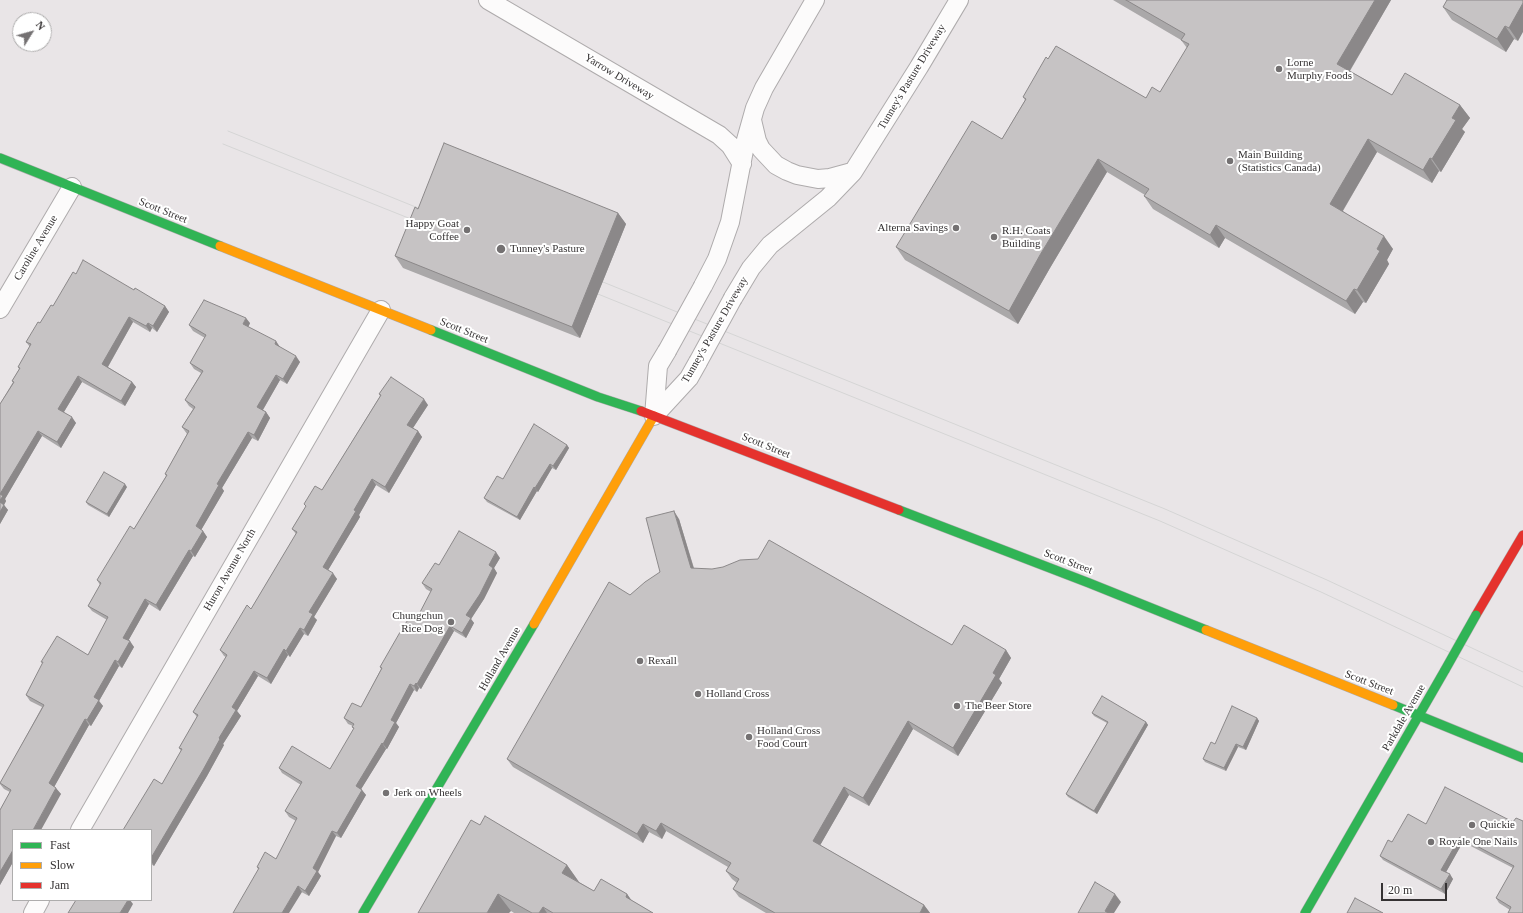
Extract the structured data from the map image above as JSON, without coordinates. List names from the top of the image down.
{
  "streets": {
    "main road": ["Scott Street", "Holland Avenue", "Parkdale Avenue"],
    "street": [
      "Yarrow Driveway",
      "Tunney's Pasture Driveway",
      "Caroline Avenue",
      "Huron Avenue North"
    ]
  },
  "crossings": [
    ["Tunney's Pasture Driveway", "Scott Street"],
    ["Tunney's Pasture Driveway", "Holland Avenue"],
    ["Scott Street", "Caroline Avenue"],
    ["Scott Street", "Huron Avenue North"],
    ["Scott Street", "Holland Avenue"],
    ["Scott Street", "Parkdale Avenue"]
  ],
  "places": [
    "Lorne Murphy Foods",
    "Main Building (Statistics Canada)",
    "Alterna Savings",
    "Happy Goat Coffee",
    "R.H. Coats Building",
    "Tunney's Pasture",
    "Chungchun Rice Dog",
    "Rexall",
    "Holland Cross",
    "The Beer Store",
    "Holland Cross Food Court",
    "Jerk on Wheels",
    "Quickie",
    "Royale One Nails"
  ],
  "legend": ["Fast", "Slow", "Jam"],
  "scale_bar": "20 m",
  "north": "top right"
}
